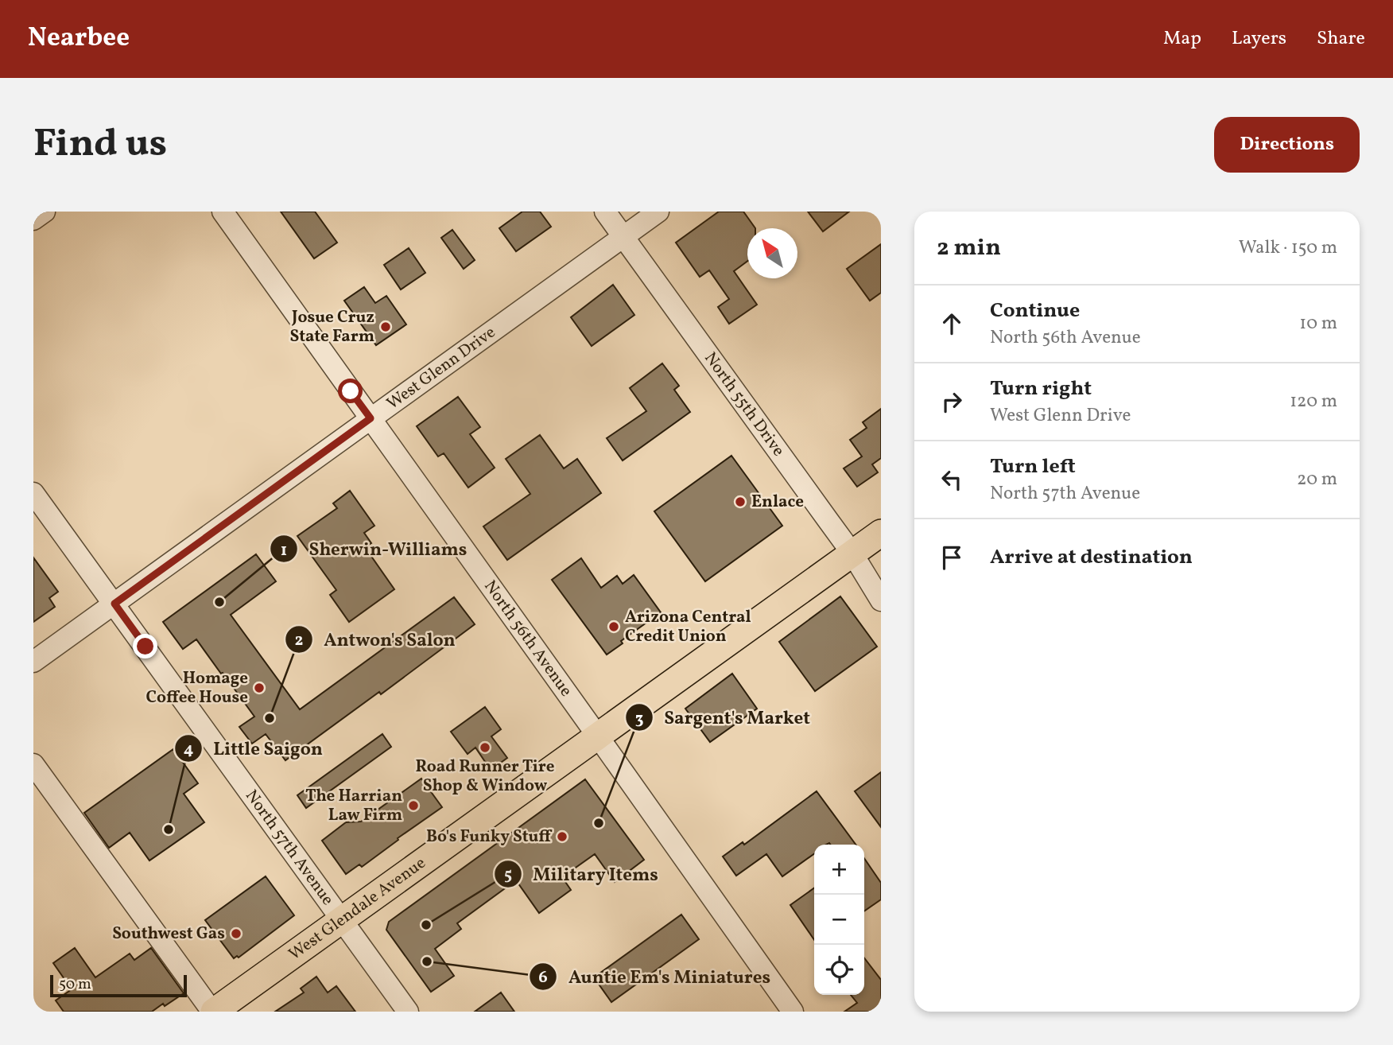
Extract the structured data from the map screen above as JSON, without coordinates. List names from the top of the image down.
{
  "streets": {
    "main road": ["West Glendale Avenue"],
    "street": [
      "West Glenn Drive",
      "North 55th Drive",
      "North 56th Avenue",
      "North 57th Avenue"
    ]
  },
  "crossings": [
    ["West Glenn Drive", "North 55th Drive"],
    ["West Glenn Drive", "North 56th Avenue"],
    ["West Glenn Drive", "North 57th Avenue"],
    ["North 55th Drive", "West Glendale Avenue"],
    ["North 56th Avenue", "West Glendale Avenue"],
    ["North 57th Avenue", "West Glendale Avenue"]
  ],
  "places": [
    "Josue Cruz State Farm",
    "Enlace",
    "Sherwin-Williams",
    "Arizona Central Credit Union",
    "Homage Coffee House",
    "Antwon's Salon",
    "Road Runner Tire Shop & Window",
    "The Harrian Law Firm",
    "Sargent's Market",
    "Little Saigon",
    "Bo's Funky Stuff",
    "Military Items",
    "Southwest Gas",
    "Auntie Em's Miniatures"
  ],
  "scale_bar": "50 m",
  "north": "top left",
  "page": {
    "header": "Nearbee",
    "nav": ["Map", "Layers", "Share"],
    "buttons": "Directions",
    "title": "Find us",
    "heading": ["2 min", "Walk · 150 m"],
    "list": [
      ["Continue", "North 56th Avenue", "10 m"],
      ["Turn right", "West Glenn Drive", "120 m"],
      ["Turn left", "North 57th Avenue", "20 m"],
      "Arrive at destination"
    ],
    "map_buttons": ["+", "−"],
    "scale": "50 m"
  }
}
